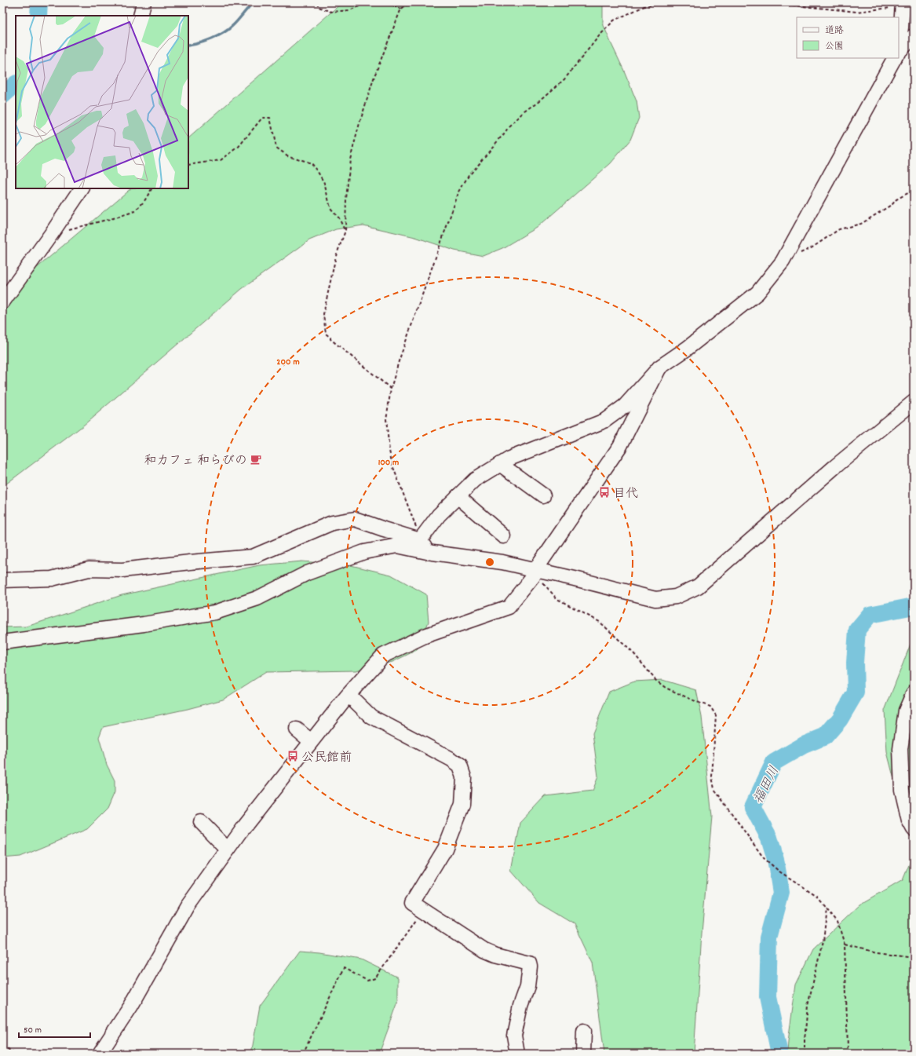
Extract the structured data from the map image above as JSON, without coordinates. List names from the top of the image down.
{
  "water": ["福田川"],
  "places": {
    "cafe": ["和カフェ 和らびの"],
    "bus stop": ["目代", "公民館前"]
  },
  "legend": ["道路", "公園"],
  "scale_bar": "50 m",
  "rings": ["200 m", "100 m"]
}
